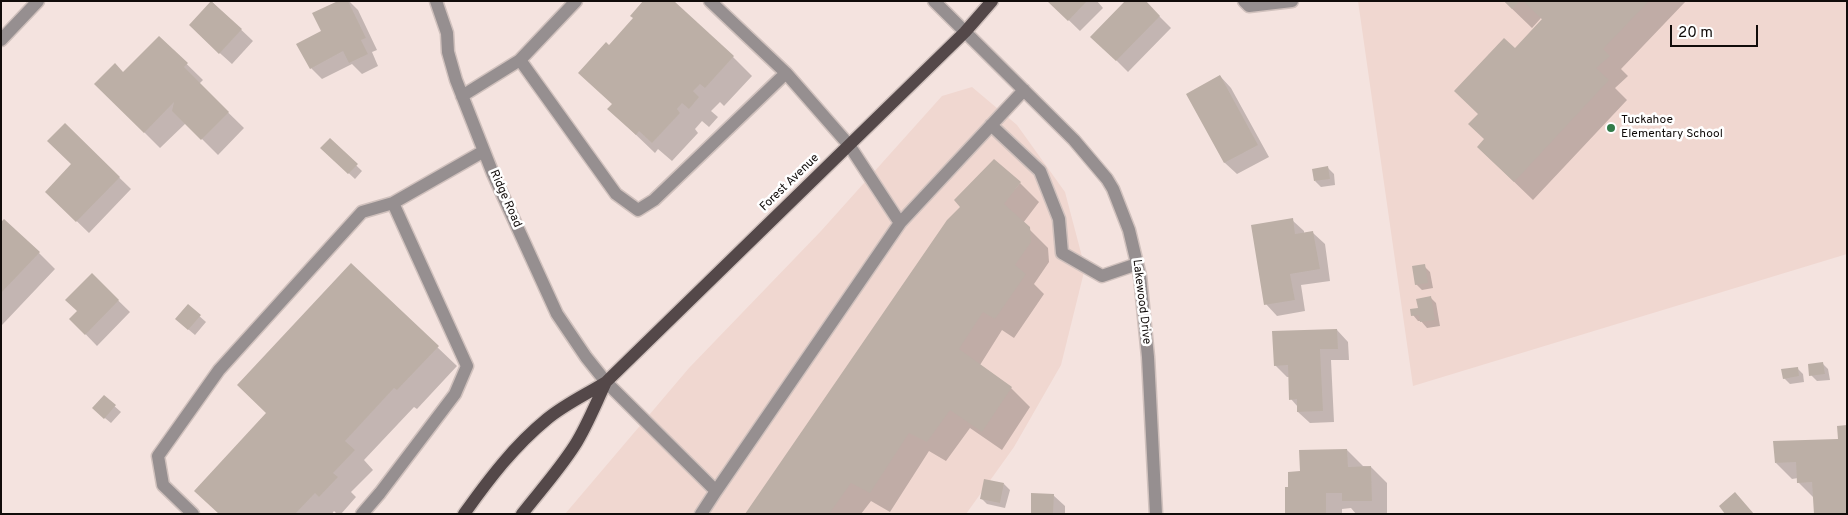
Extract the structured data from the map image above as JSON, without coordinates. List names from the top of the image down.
{
  "streets": {
    "main road": ["Forest Avenue"],
    "street": ["Ridge Road", "Lakewood Drive"]
  },
  "crossings": [
    ["Forest Avenue", "Ridge Road"],
    ["Forest Avenue", "Lakewood Drive"]
  ],
  "places": ["Tuckahoe Elementary School"],
  "scale_bar": "20 m"
}
